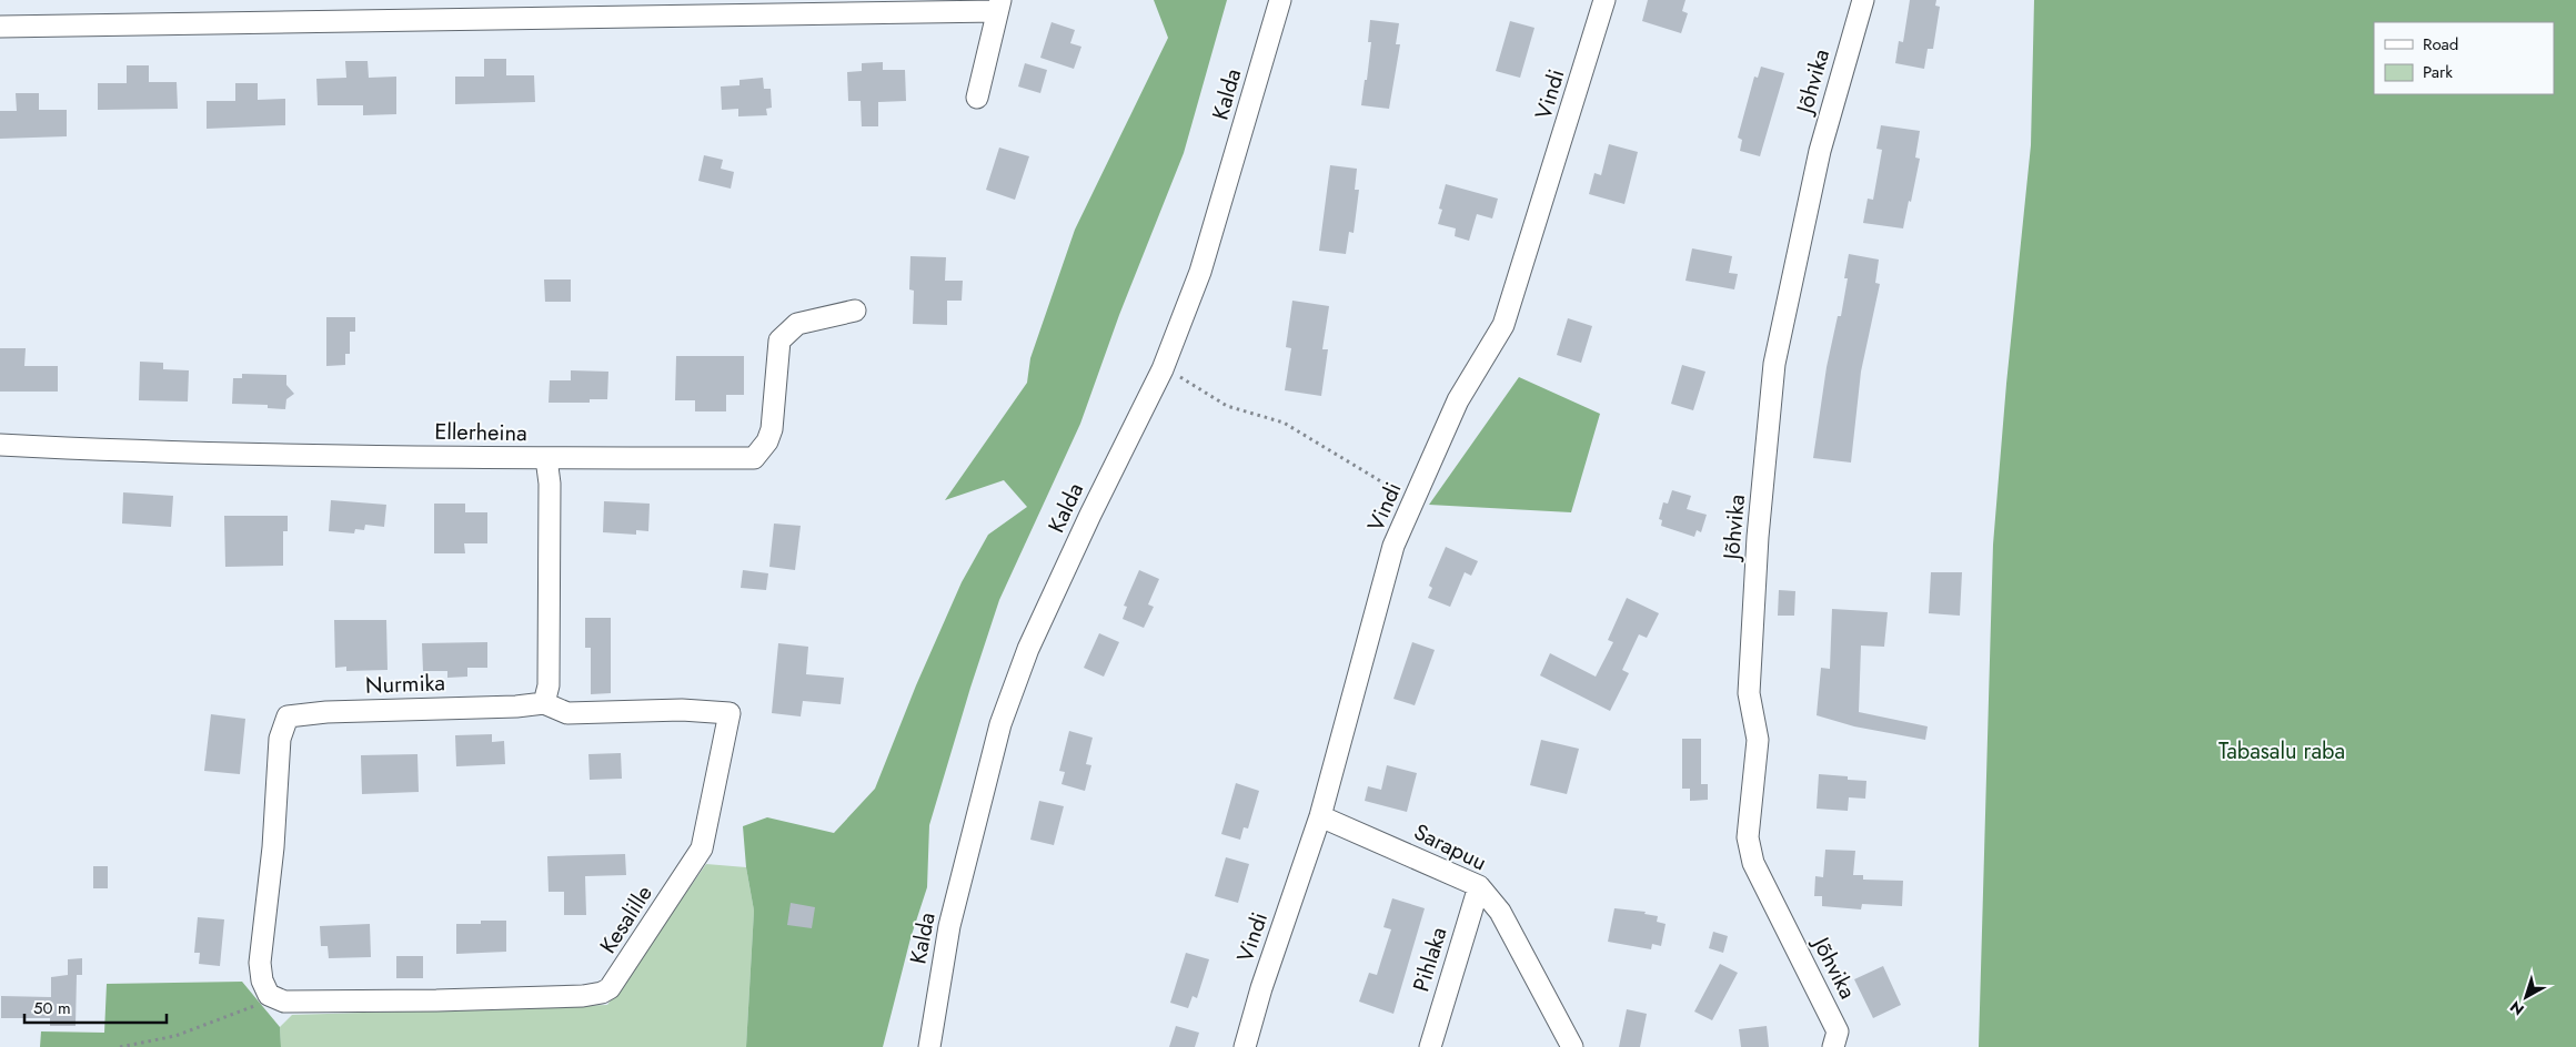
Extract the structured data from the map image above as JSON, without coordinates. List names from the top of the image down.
{
  "streets": {
    "street": [
      "Jõhvika",
      "Kalda",
      "Vindi",
      "Ellerheina",
      "Nurmika",
      "Sarapuu",
      "Kesalille",
      "Pihlaka"
    ]
  },
  "crossings": [
    ["Vindi", "Sarapuu"],
    ["Nurmika", "Kesalille"],
    ["Sarapuu", "Pihlaka"]
  ],
  "parks": ["Tabasalu raba"],
  "legend": ["Road", "Park"],
  "scale_bar": "50 m",
  "north": "bottom left"
}
